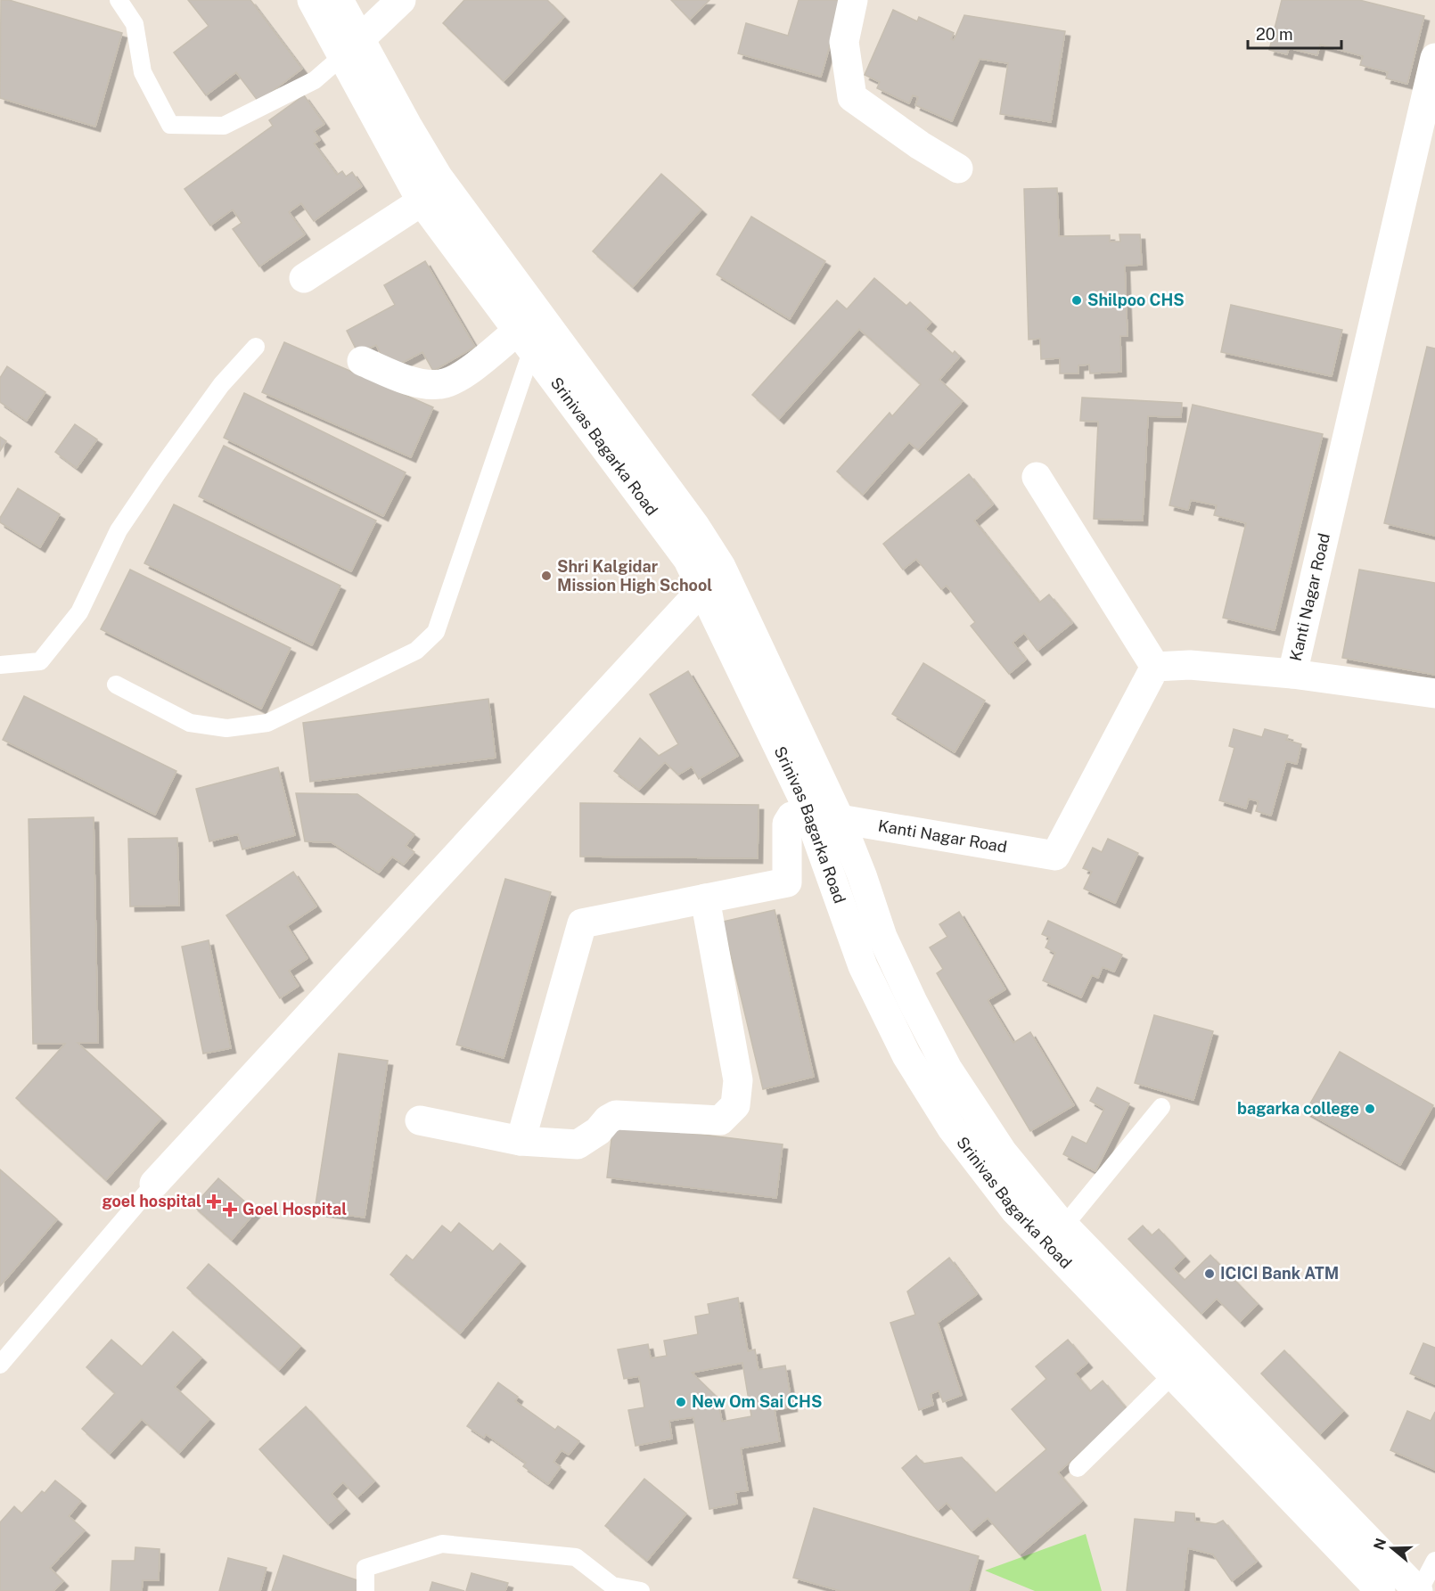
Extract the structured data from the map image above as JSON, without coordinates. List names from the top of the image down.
{
  "streets": {
    "street": ["Srinivas Bagarka Road", "Kanti Nagar Road"]
  },
  "crossings": [
    ["Srinivas Bagarka Road", "Kanti Nagar Road"]
  ],
  "places": {
    "other": [
      "Shilpoo CHS",
      "Shri Kalgidar Mission High School",
      "bagarka college",
      "ICICI Bank ATM",
      "New Om Sai CHS"
    ],
    "health": ["goel hospital", "Goel Hospital"]
  },
  "scale_bar": "20 m",
  "north": "left"
}
